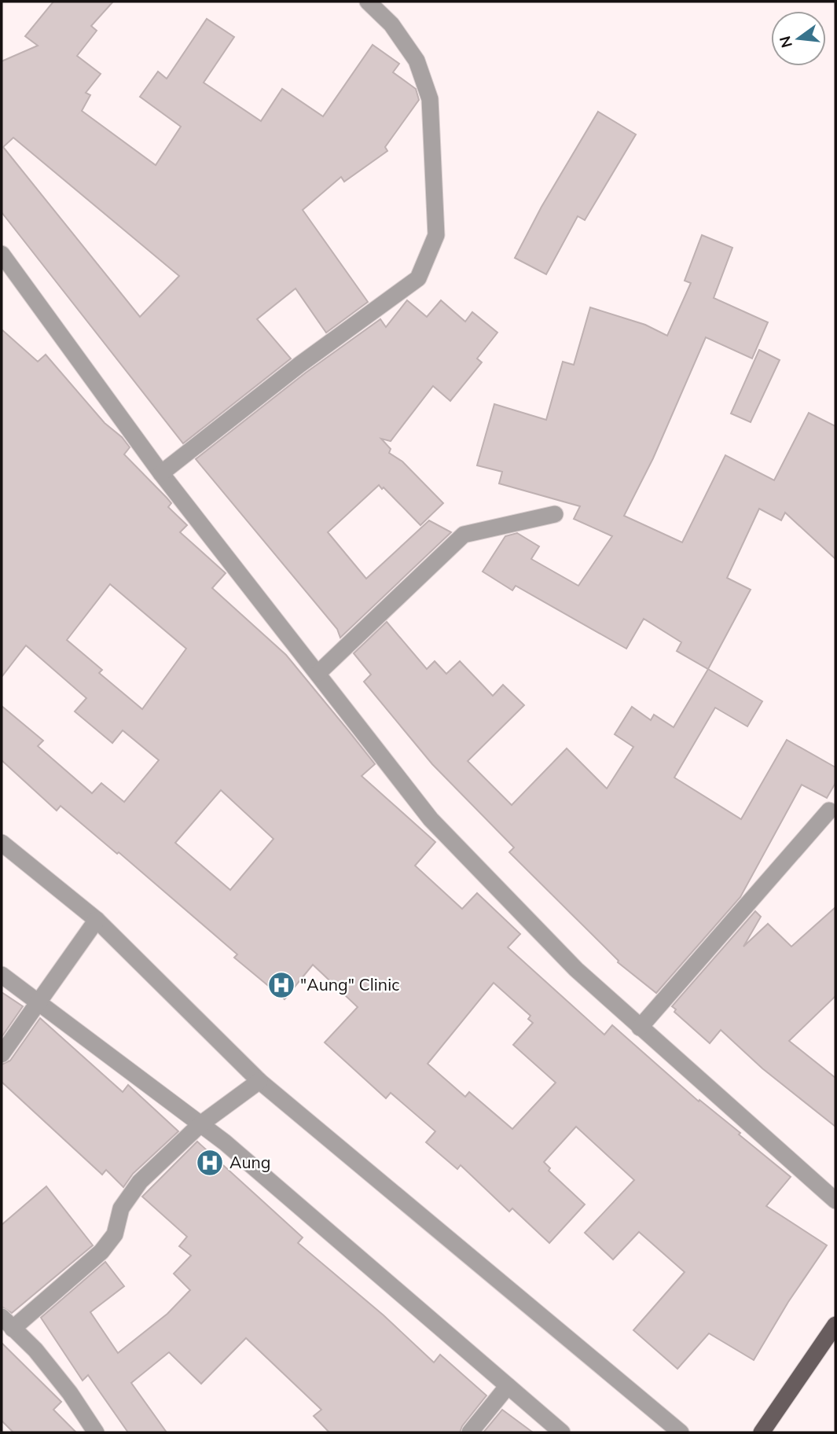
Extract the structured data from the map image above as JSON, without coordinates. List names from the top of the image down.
{
  "places": {
    "hospital": ["\"Aung\" Clinic", "Aung"]
  },
  "north": "left"
}
